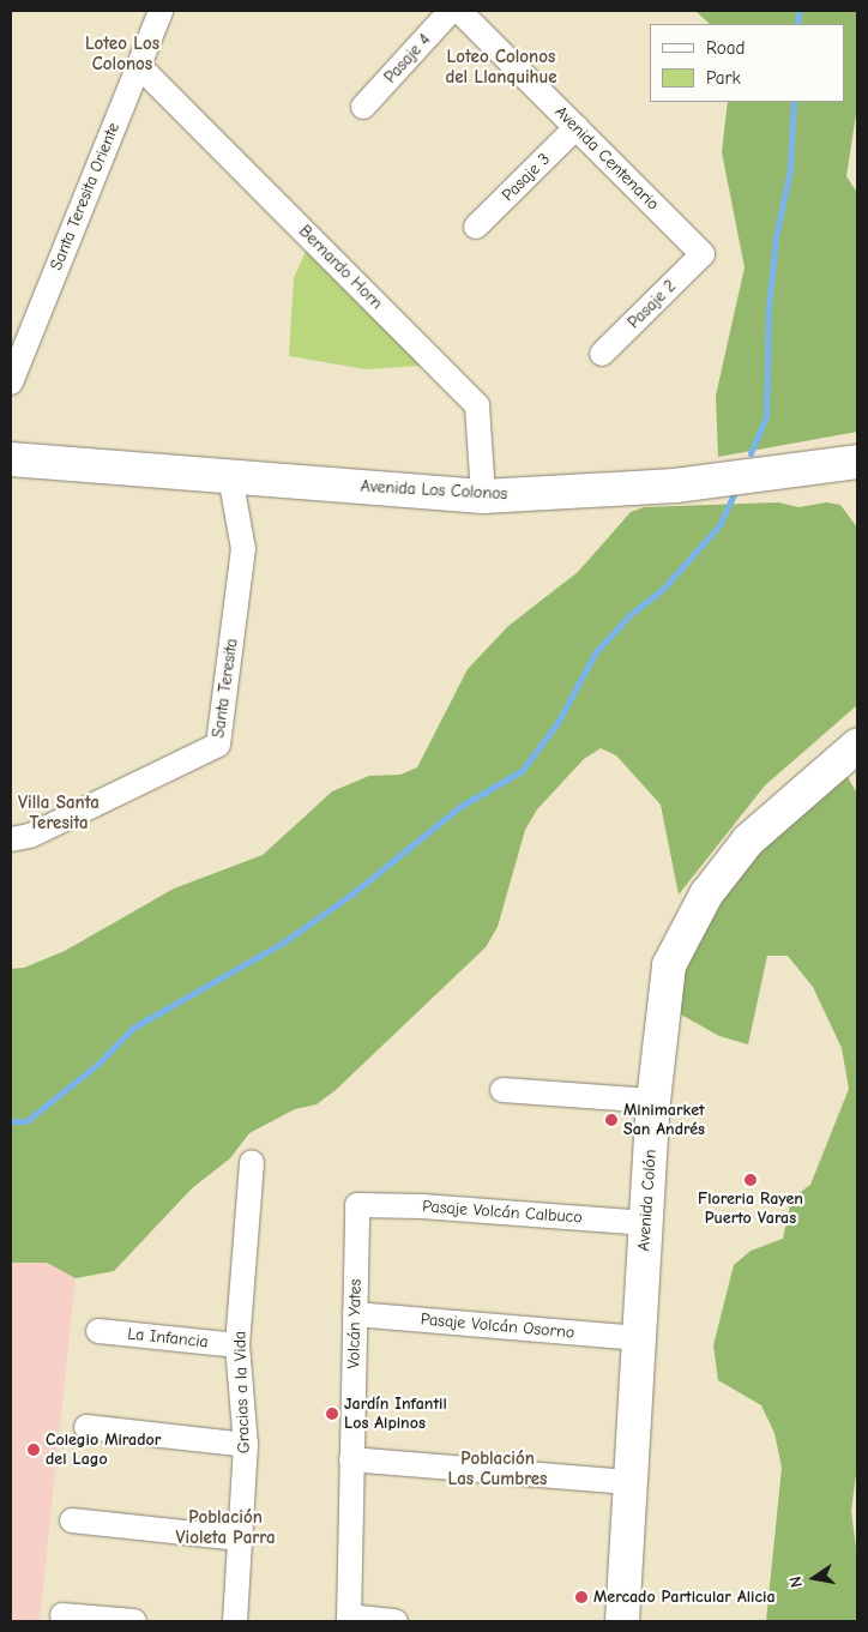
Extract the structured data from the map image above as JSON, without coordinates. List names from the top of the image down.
{
  "streets": {
    "main road": ["Avenida Los Colonos", "Avenida Colón"],
    "street": [
      "Pasaje 4",
      "Avenida Centenario",
      "Pasaje 3",
      "Santa Teresita Oriente",
      "Bernardo Horn",
      "Pasaje 2",
      "Santa Teresita",
      "Pasaje Volcán Calbuco",
      "Volcán Yates",
      "Pasaje Volcán Osorno",
      "La Infancia",
      "Gracias a la Vida"
    ]
  },
  "crossings": [
    ["Avenida Centenario", "Pasaje 3"],
    ["Avenida Centenario", "Pasaje 2"],
    ["Santa Teresita Oriente", "Bernardo Horn"],
    ["Bernardo Horn", "Avenida Los Colonos"],
    ["Avenida Los Colonos", "Santa Teresita"],
    ["Avenida Colón", "Pasaje Volcán Calbuco"],
    ["Avenida Colón", "Pasaje Volcán Osorno"],
    ["Pasaje Volcán Calbuco", "Volcán Yates"],
    ["Volcán Yates", "Pasaje Volcán Osorno"],
    ["La Infancia", "Gracias a la Vida"]
  ],
  "districts": [
    "Loteo Los Colonos",
    "Loteo Colonos del Llanquihue",
    "Villa Santa Teresita",
    "Población Las Cumbres",
    "Población Violeta Parra"
  ],
  "places": [
    "Minimarket San Andrés",
    "Floreria Rayen Puerto Varas",
    "Jardín Infantil Los Alpinos",
    "Colegio Mirador del Lago",
    "Mercado Particular Alicia"
  ],
  "legend": ["Road", "Park"],
  "north": "left"
}
